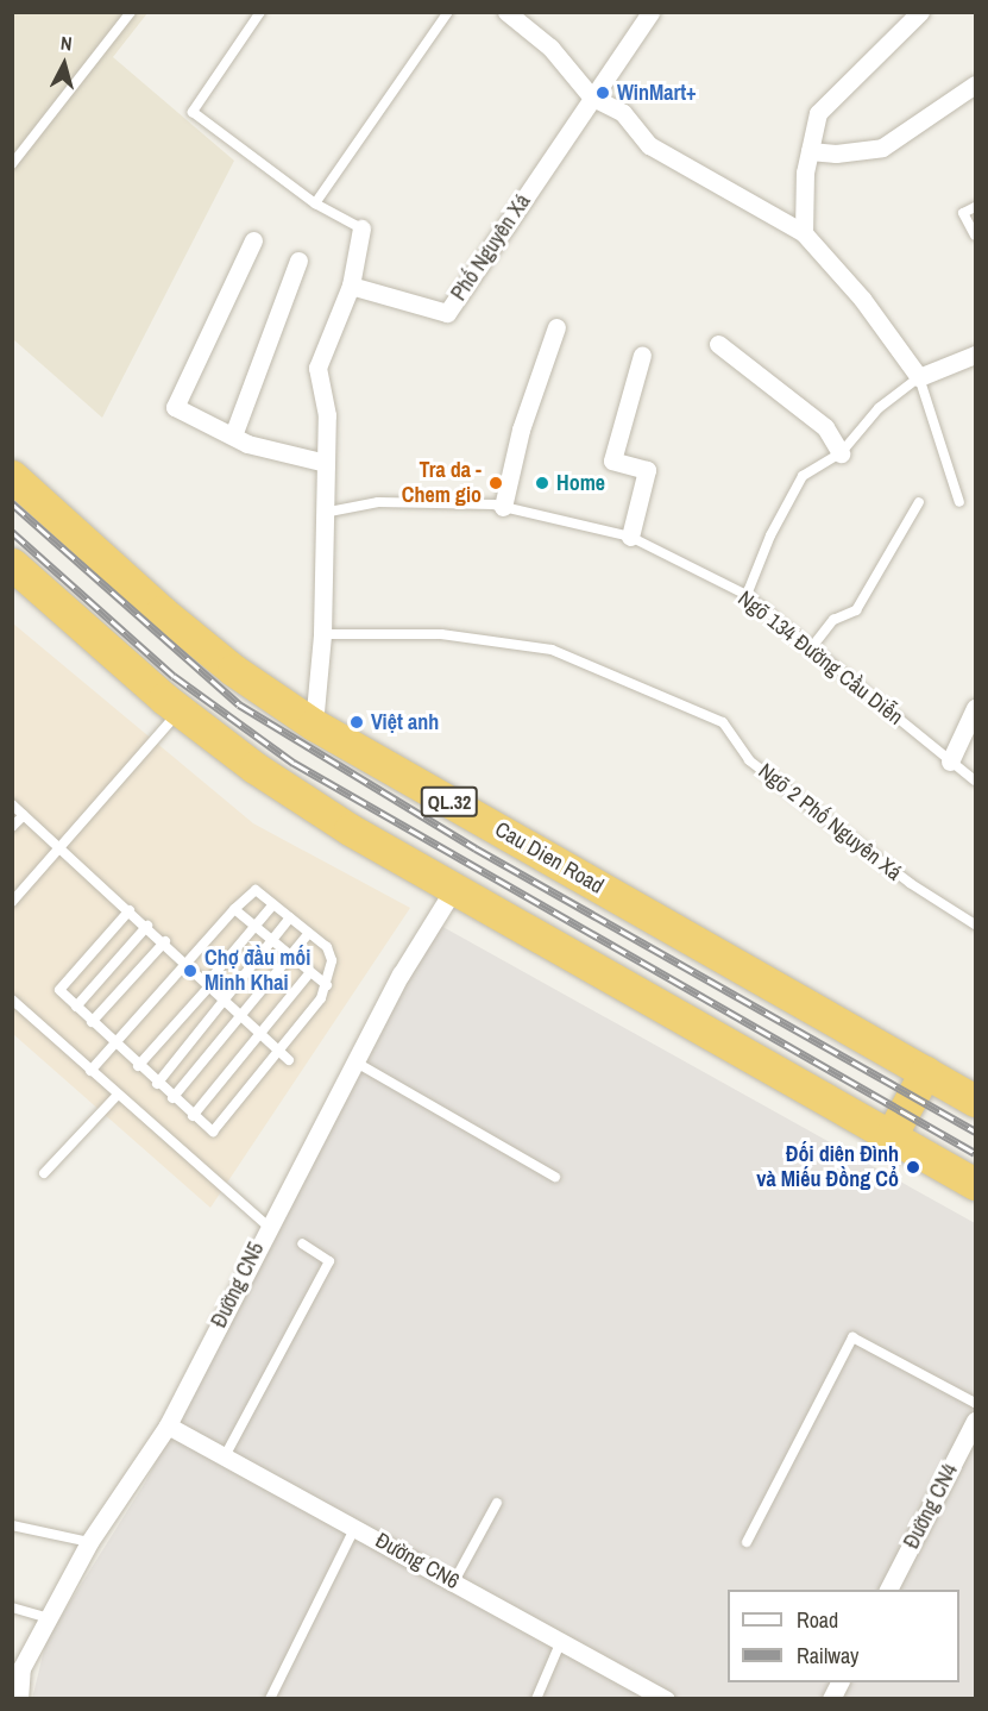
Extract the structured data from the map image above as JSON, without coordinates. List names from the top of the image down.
{
  "streets": {
    "highway": ["QL.32", "Cau Dien Road"],
    "street": [
      "Phố Nguyên Xá",
      "Đường CN5",
      "Đường CN4",
      "Đường CN6"
    ],
    "lane": ["Ngõ 134 Đường Cầu Diễn", "Ngõ 2 Phố Nguyên Xá"]
  },
  "crossings": [
    ["Đường CN5", "Đường CN6"]
  ],
  "places": [
    "WinMart+",
    "Tra da - Chem gio",
    "Home",
    "Việt anh",
    "Chợ đầu mối Minh Khai",
    "Đối diện Đình và Miếu Đồng Cổ"
  ],
  "legend": ["Road", "Railway"],
  "north": "top"
}
